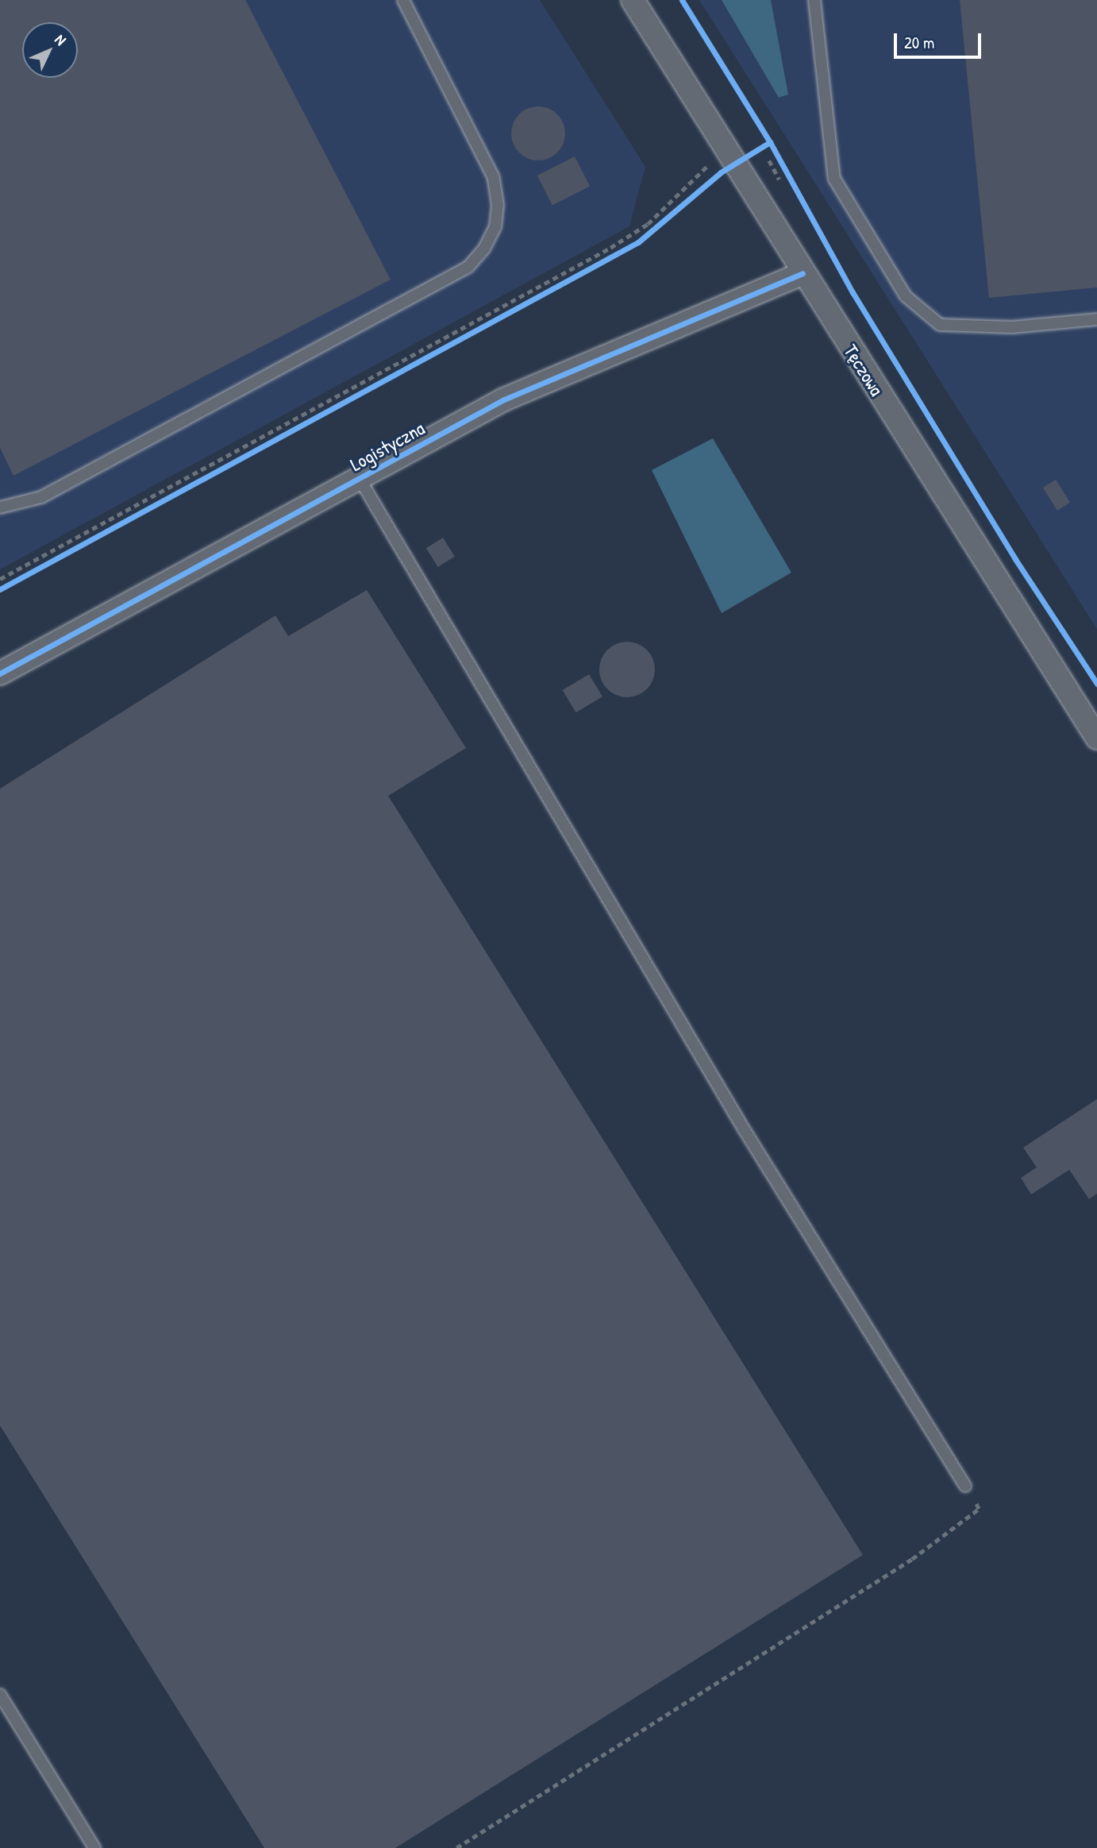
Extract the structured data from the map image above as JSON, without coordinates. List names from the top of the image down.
{
  "streets": {
    "street": ["Tęczowa", "Logistyczna"]
  },
  "crossings": [
    ["Tęczowa", "Logistyczna"]
  ],
  "scale_bar": "20 m",
  "north": "top right"
}
